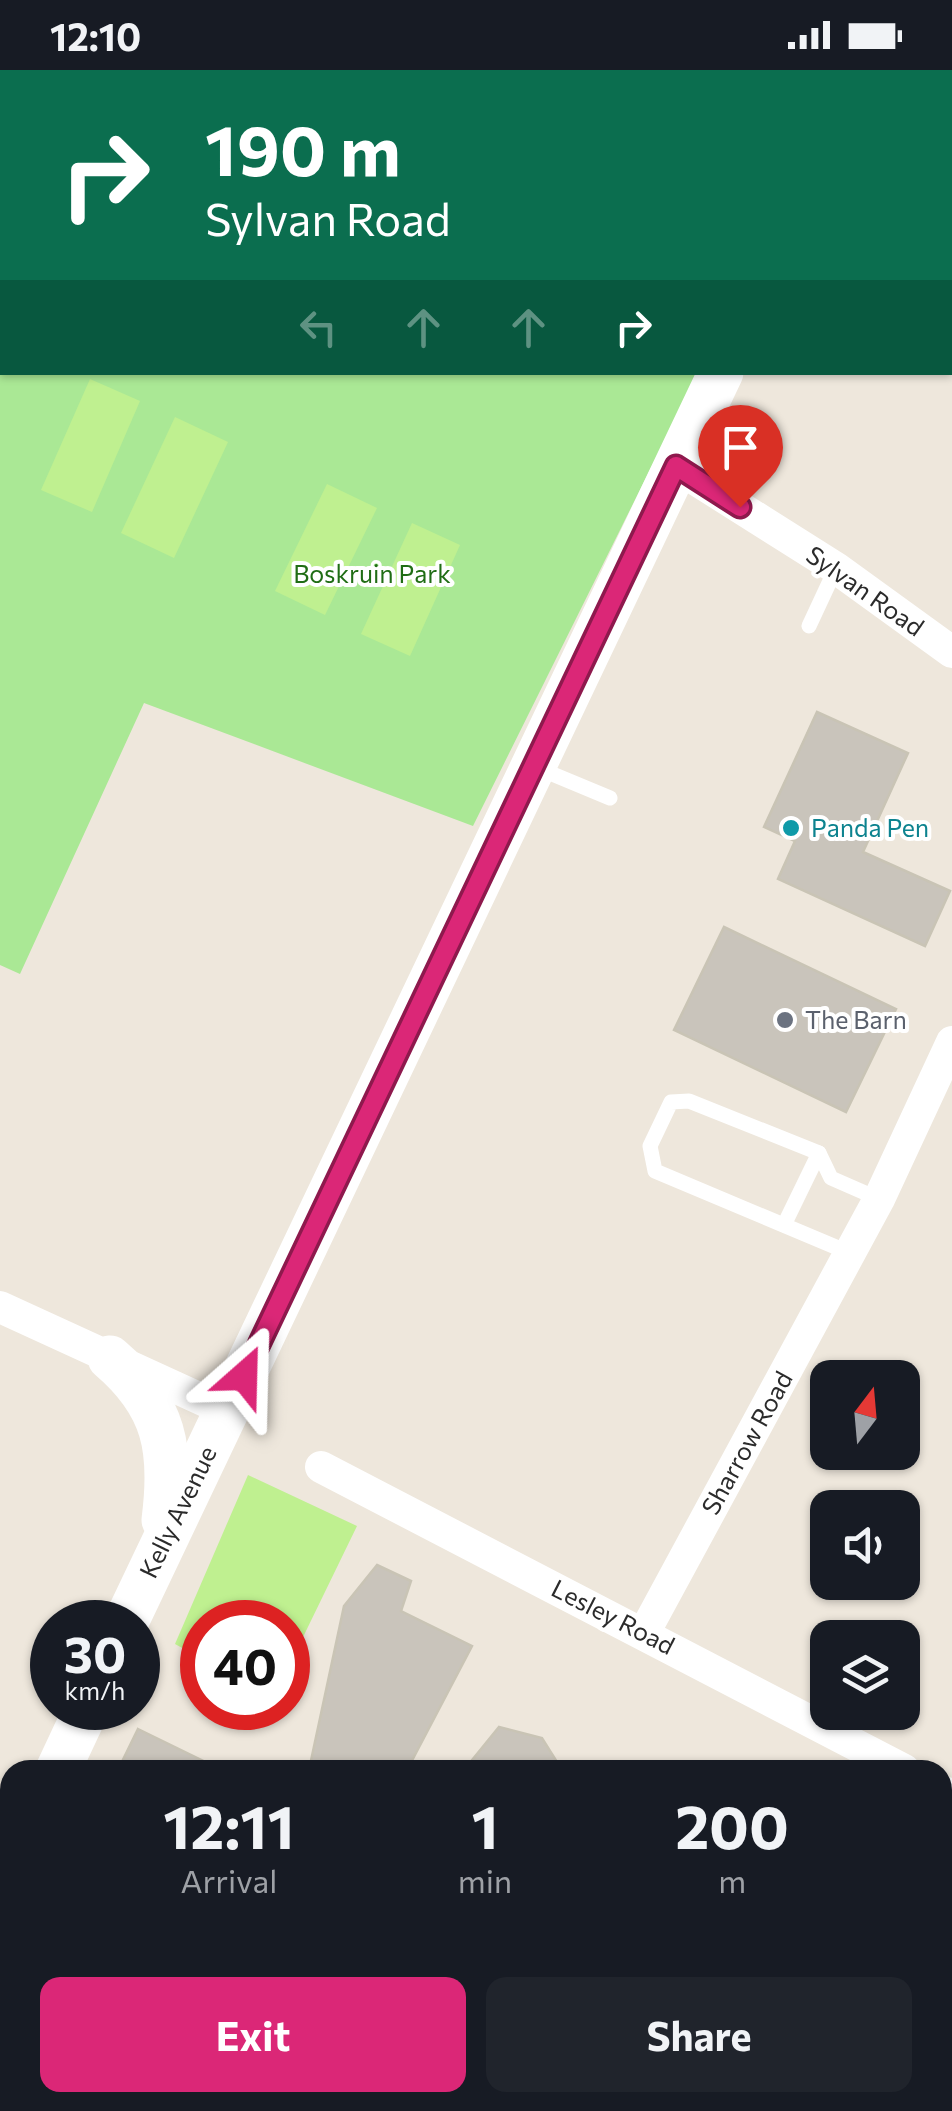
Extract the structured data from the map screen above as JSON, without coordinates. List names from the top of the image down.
{
  "streets": {
    "street": [
      "Sylvan Road",
      "Sharrow Road",
      "Kelly Avenue",
      "Lesley Road"
    ]
  },
  "crossings": [
    ["Sylvan Road", "Kelly Avenue"],
    ["Sharrow Road", "Lesley Road"]
  ],
  "parks": ["Boskruin Park"],
  "places": ["Panda Pen", "The Barn"],
  "north": "top",
  "page": {
    "status": "12:10",
    "turn": ["190 m", "Sylvan Road"],
    "speed": "30 km/h",
    "limit": "40",
    "eta": [
      "12:11",
      "Arrival",
      "1",
      "min",
      "200",
      "m"
    ],
    "buttons": ["Exit", "Share"]
  }
}
